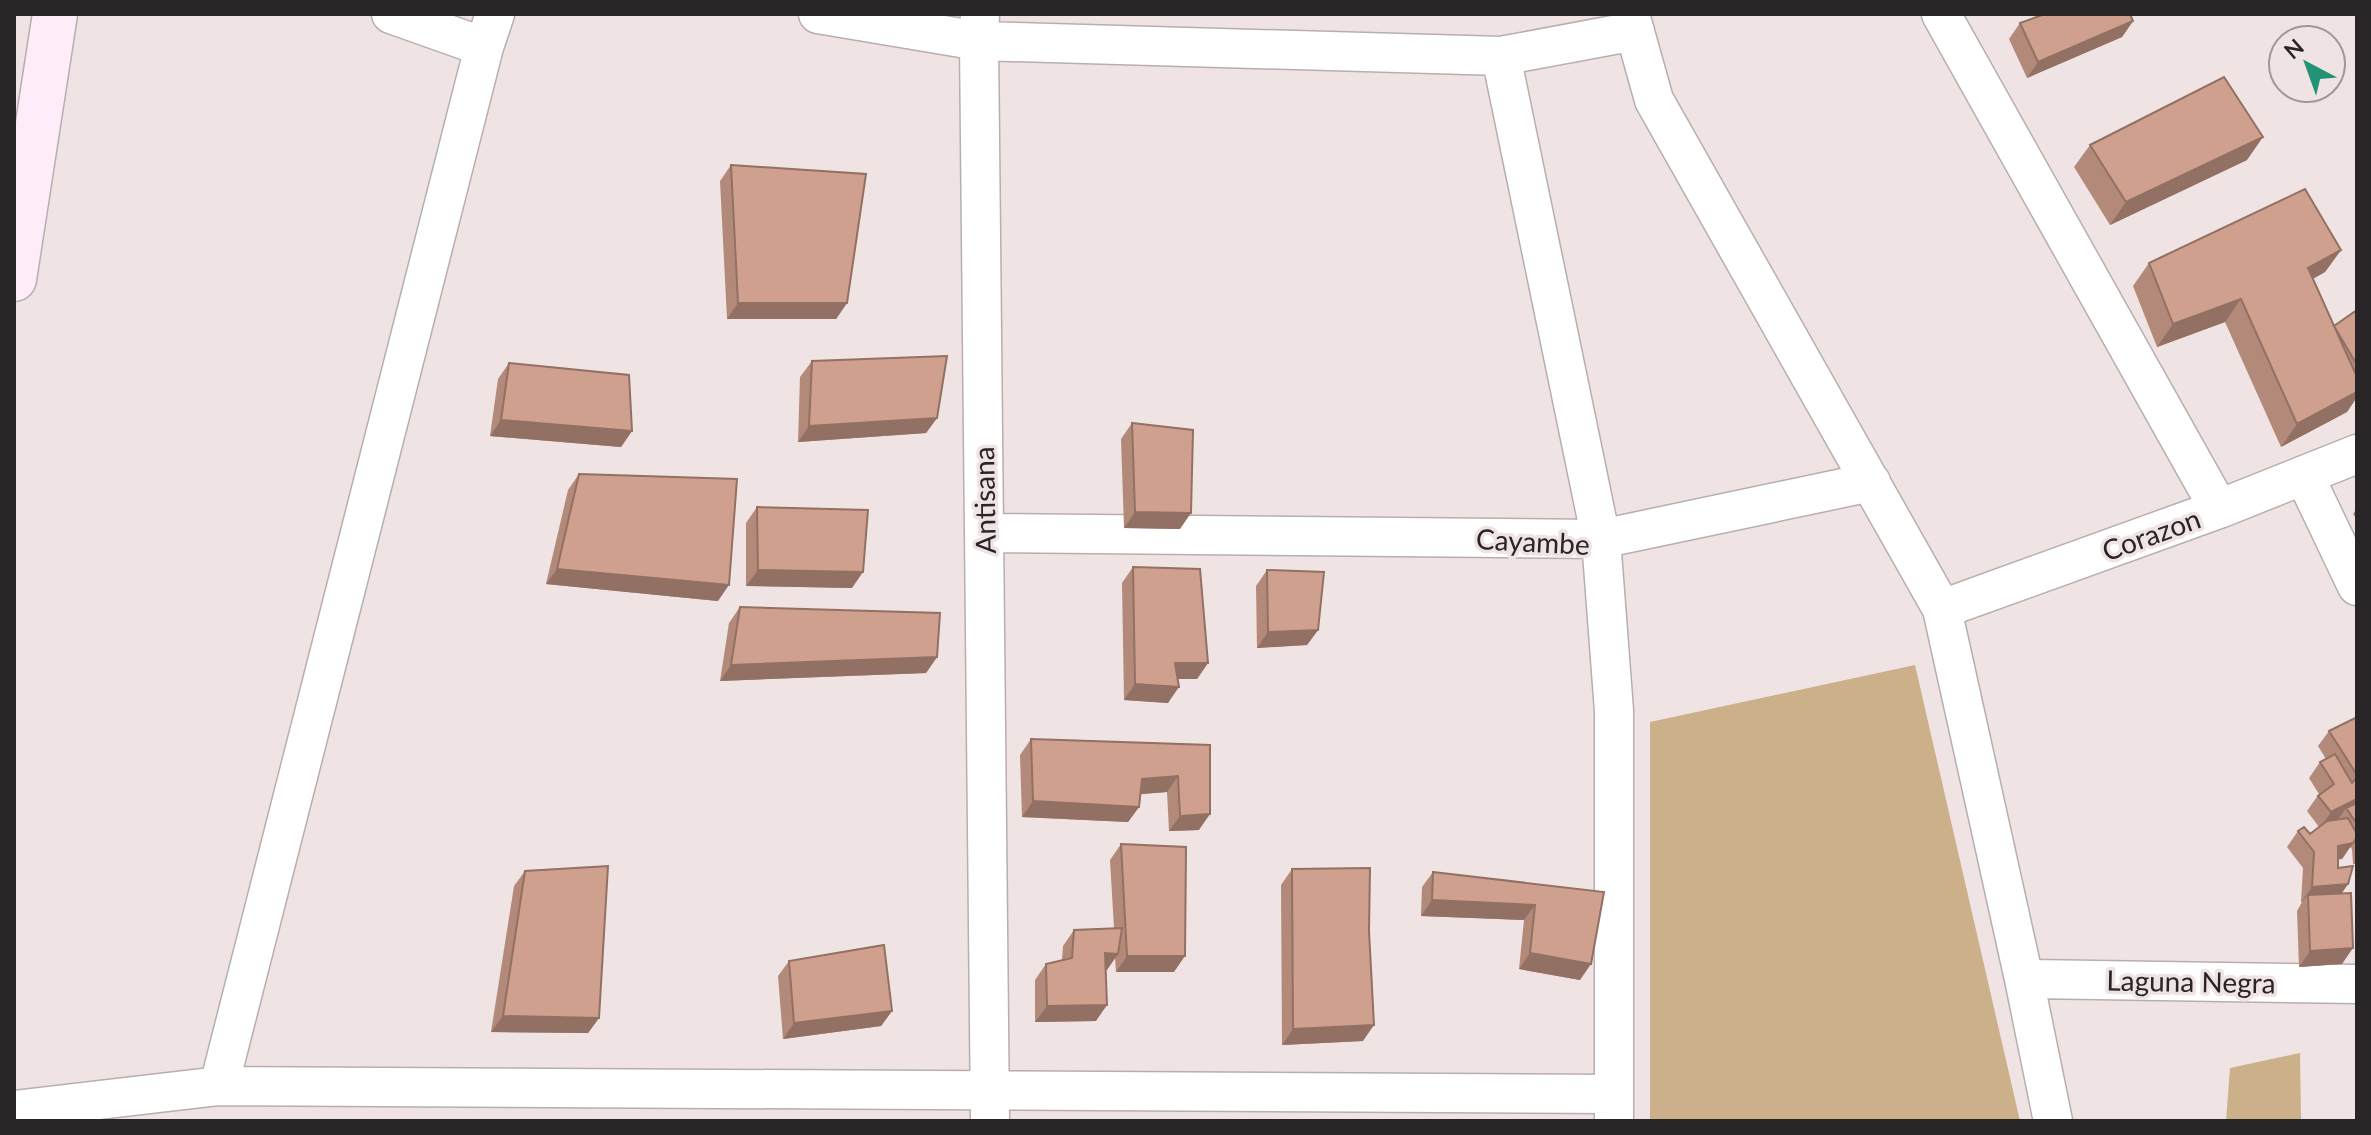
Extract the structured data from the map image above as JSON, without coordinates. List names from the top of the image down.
{
  "streets": {
    "street": [
      "Antisana",
      "Corazon",
      "Cayambe",
      "Laguna Negra"
    ]
  },
  "crossings": [
    ["Antisana", "Cayambe"]
  ],
  "north": "top left"
}
